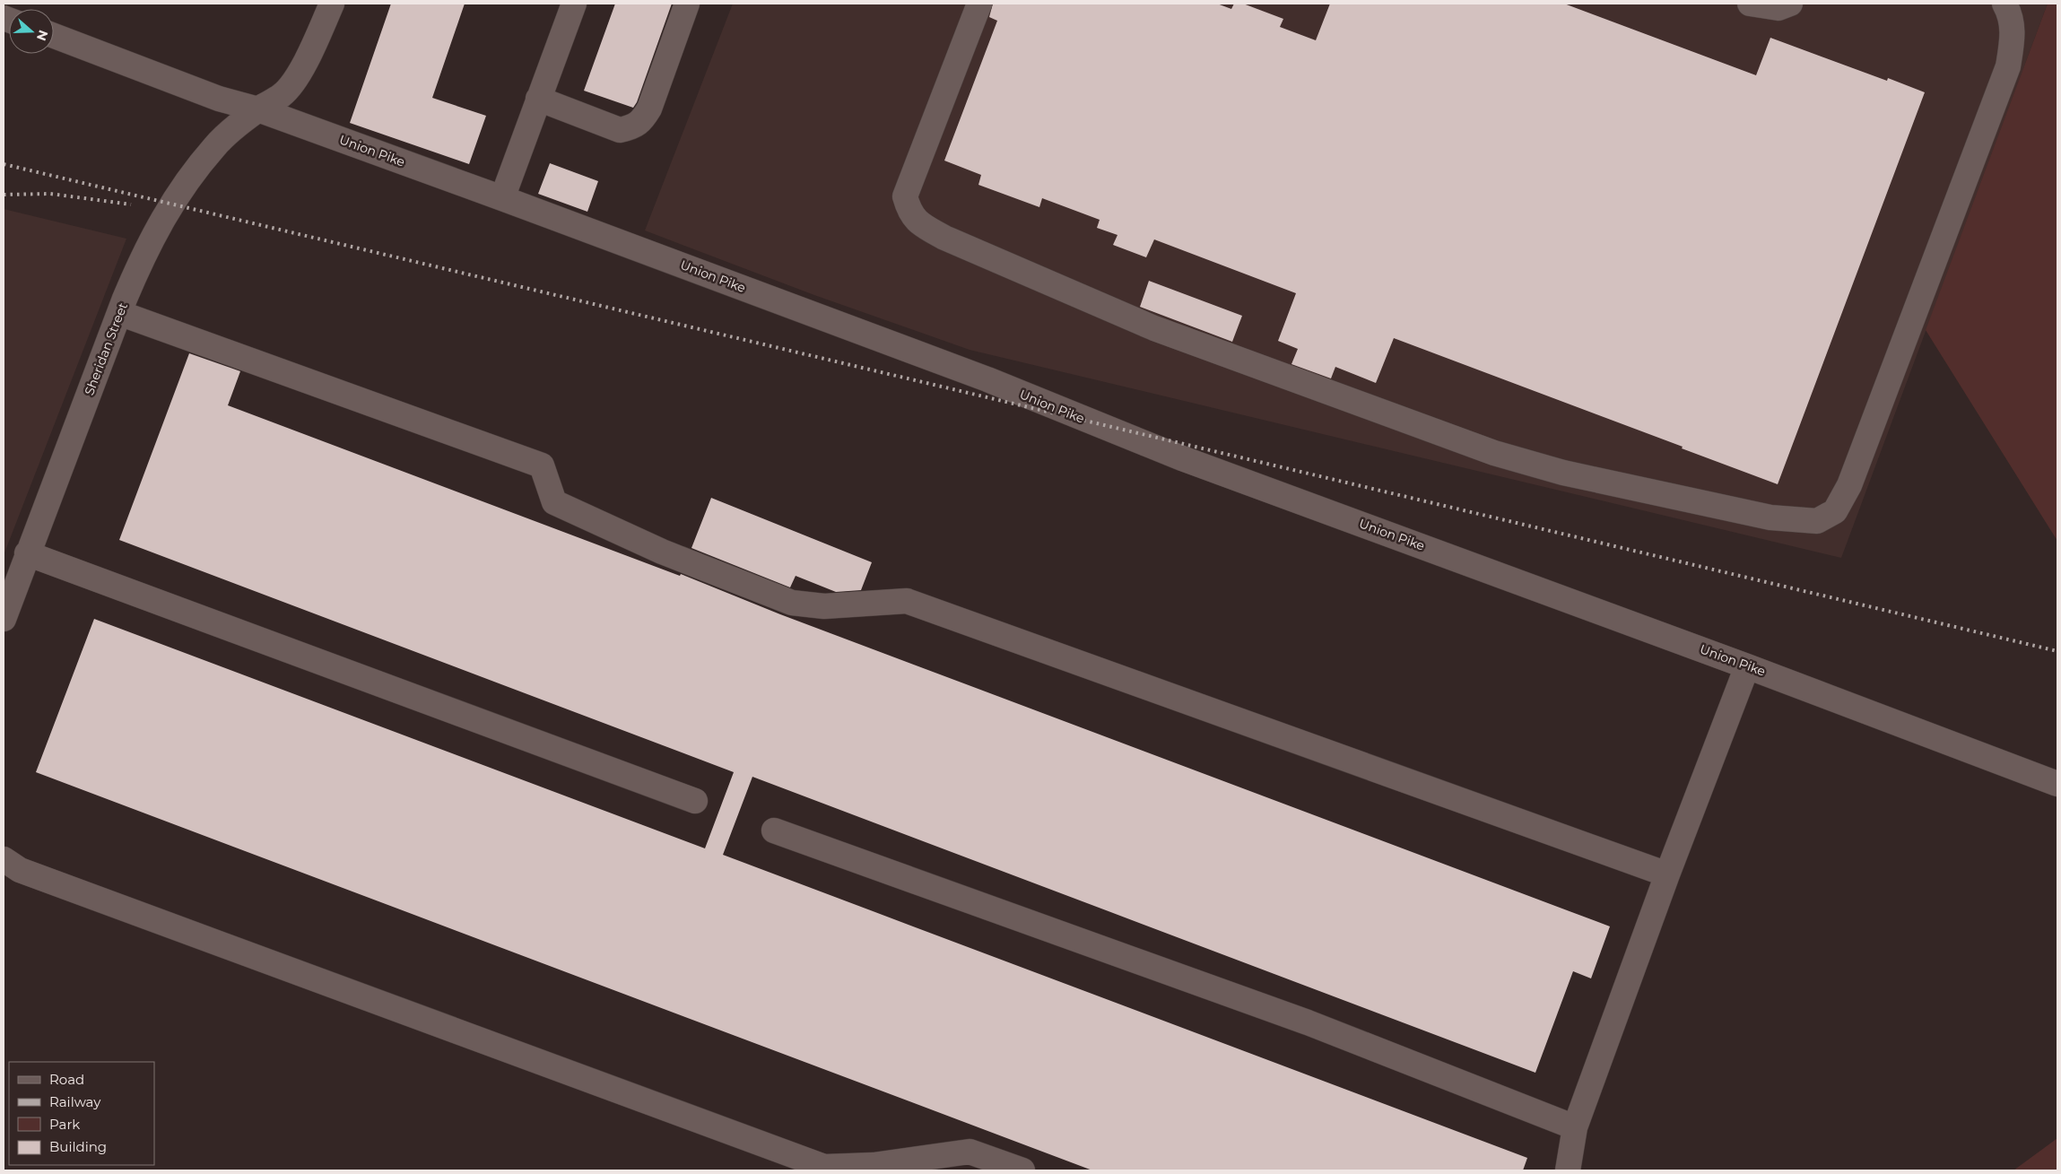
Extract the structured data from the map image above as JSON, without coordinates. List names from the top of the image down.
{
  "streets": {
    "street": ["Union Pike", "Sheridan Street"]
  },
  "crossings": [
    ["Union Pike", "Sheridan Street"]
  ],
  "legend": [
    "Road",
    "Railway",
    "Park",
    "Building"
  ],
  "north": "right"
}
